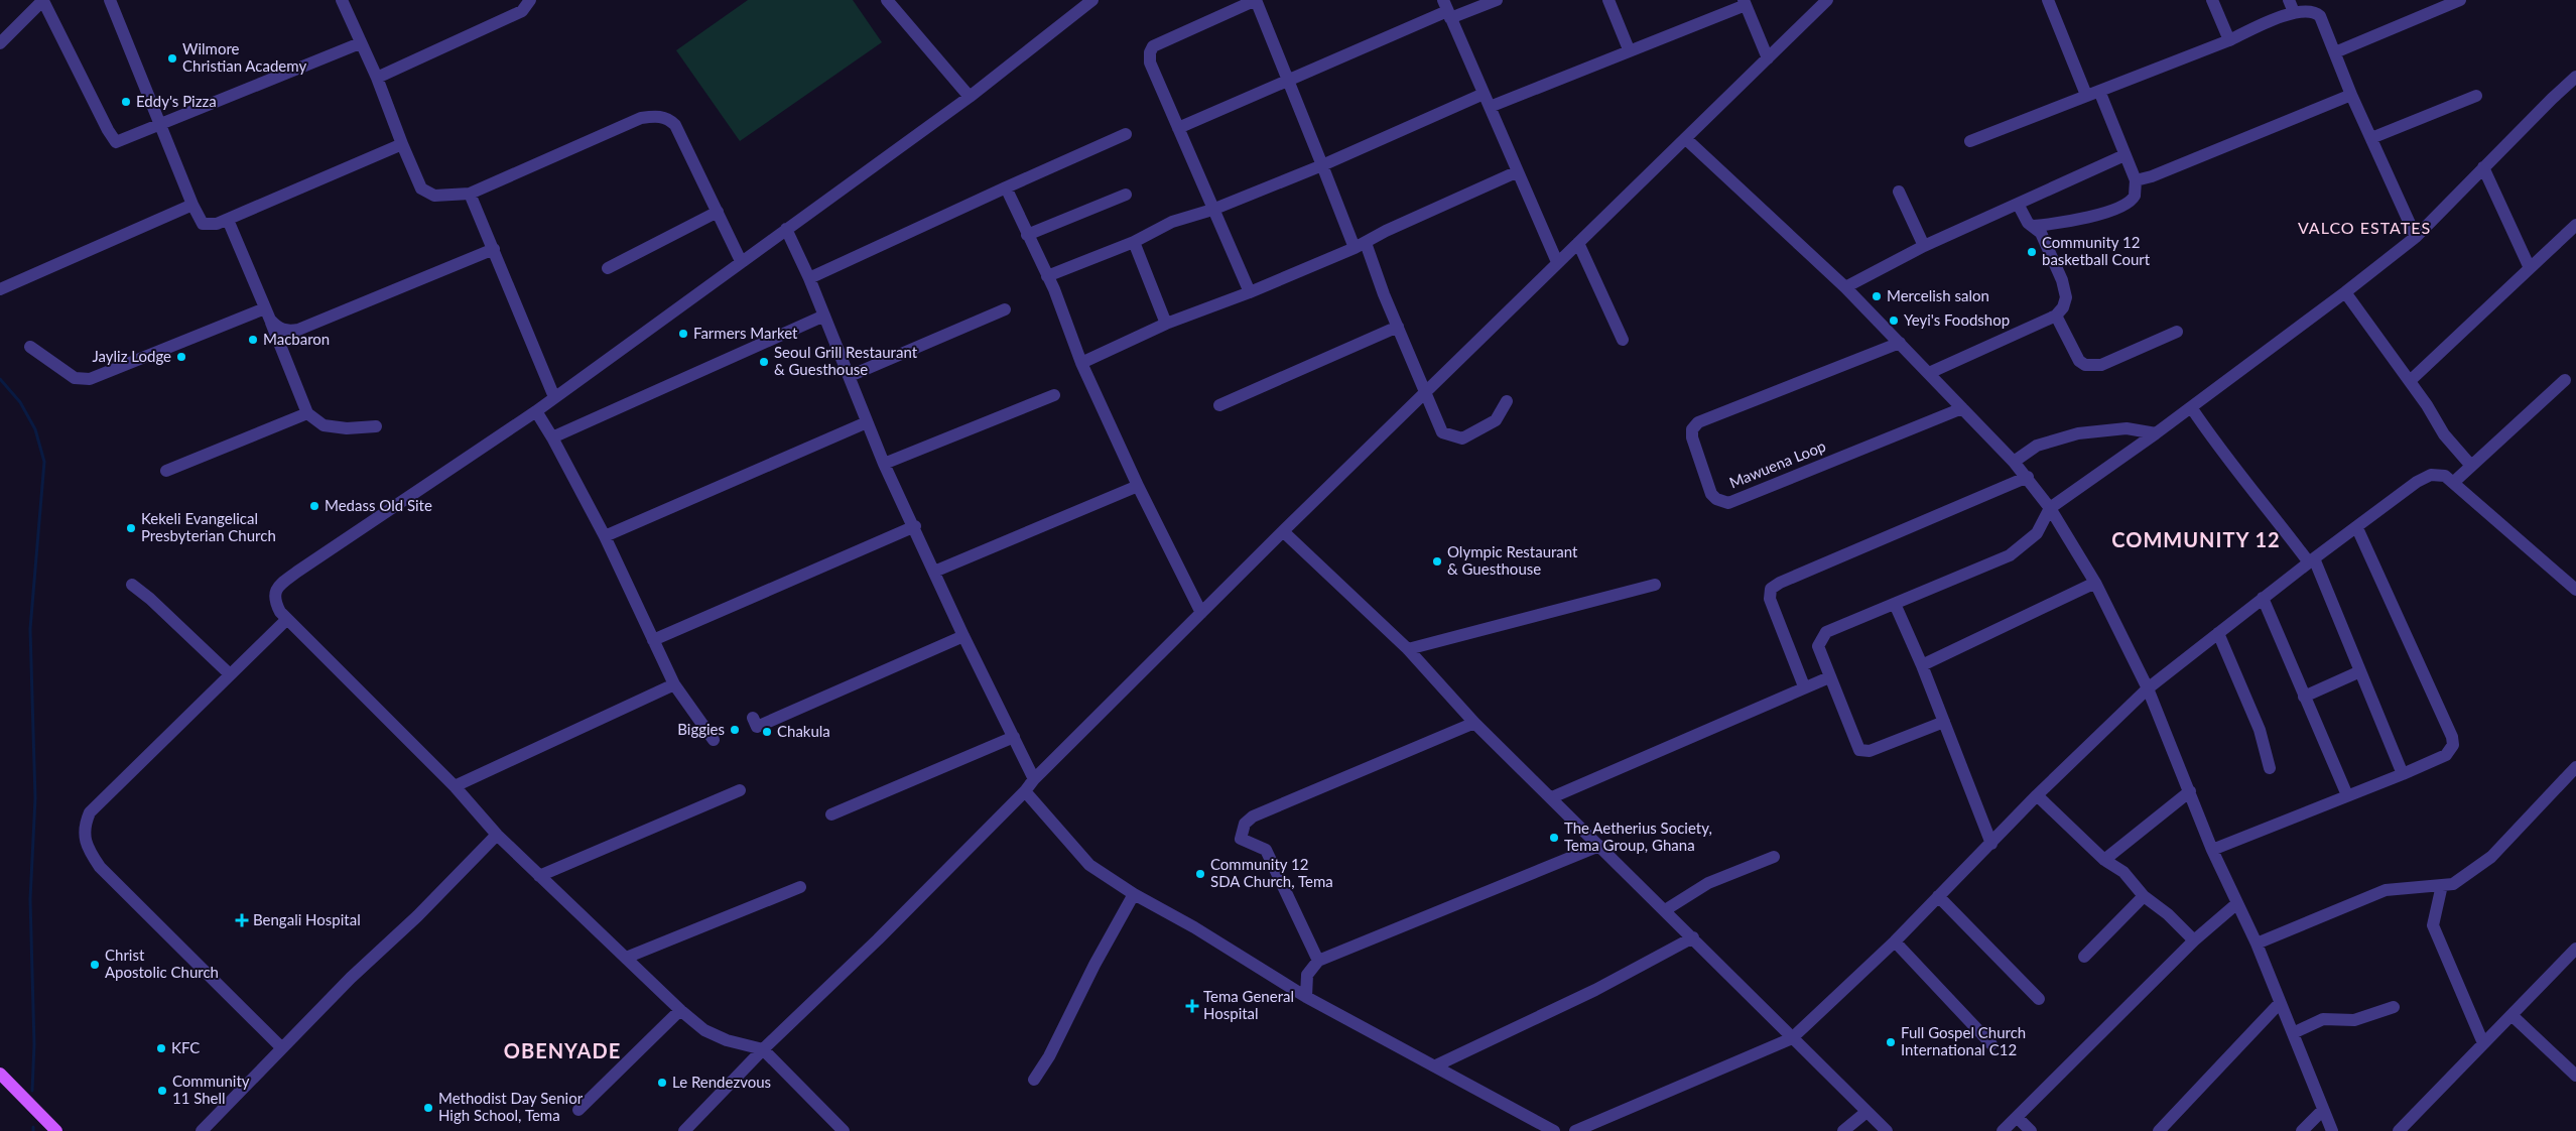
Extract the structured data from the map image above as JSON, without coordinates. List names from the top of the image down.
{
  "streets": {
    "street": ["Mawuena Loop"]
  },
  "districts": ["VALCO ESTATES", "COMMUNITY 12", "OBENYADE"],
  "places": {
    "other": [
      "Wilmore Christian Academy",
      "Eddy's Pizza",
      "Community 12 basketball Court",
      "Mercelish salon",
      "Yeyi's Foodshop",
      "Farmers Market",
      "Macbaron",
      "Jayliz Lodge",
      "Seoul Grill Restaurant & Guesthouse",
      "Medass Old Site",
      "Kekeli Evangelical Presbyterian Church",
      "Olympic Restaurant & Guesthouse",
      "Biggies",
      "Chakula",
      "The Aetherius Society, Tema Group, Ghana",
      "Community 12 SDA Church, Tema",
      "Christ Apostolic Church",
      "Full Gospel Church International C12",
      "KFC",
      "Le Rendezvous",
      "Community 11 Shell",
      "Methodist Day Senior High School, Tema"
    ],
    "health": ["Bengali Hospital", "Tema General Hospital"]
  }
}
